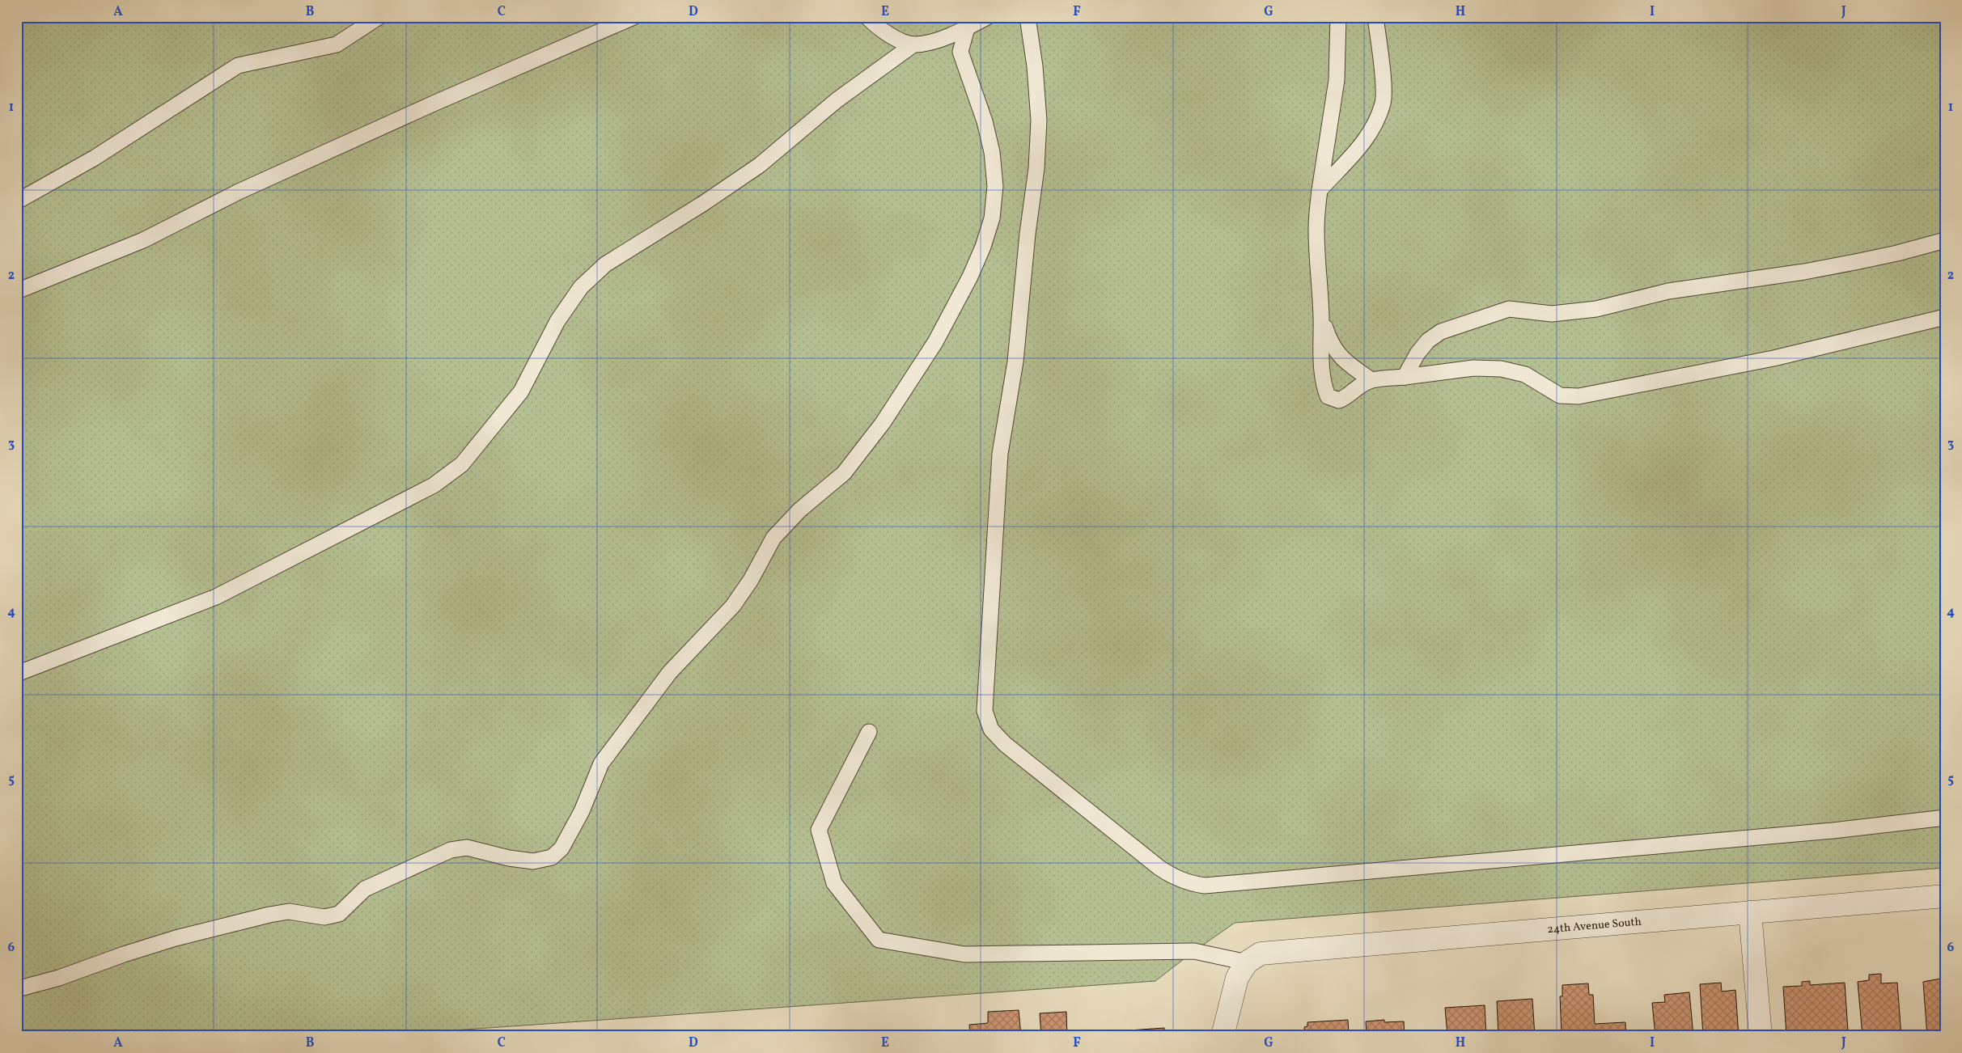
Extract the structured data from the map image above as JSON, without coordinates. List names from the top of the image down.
{
  "streets": {
    "street": ["24th Avenue South"]
  },
  "grid": {
    "columns": [
      "A",
      "B",
      "C",
      "D",
      "E",
      "F",
      "G",
      "H",
      "I",
      "J"
    ],
    "rows": [
      "1",
      "2",
      "3",
      "4",
      "5",
      "6"
    ]
  }
}
